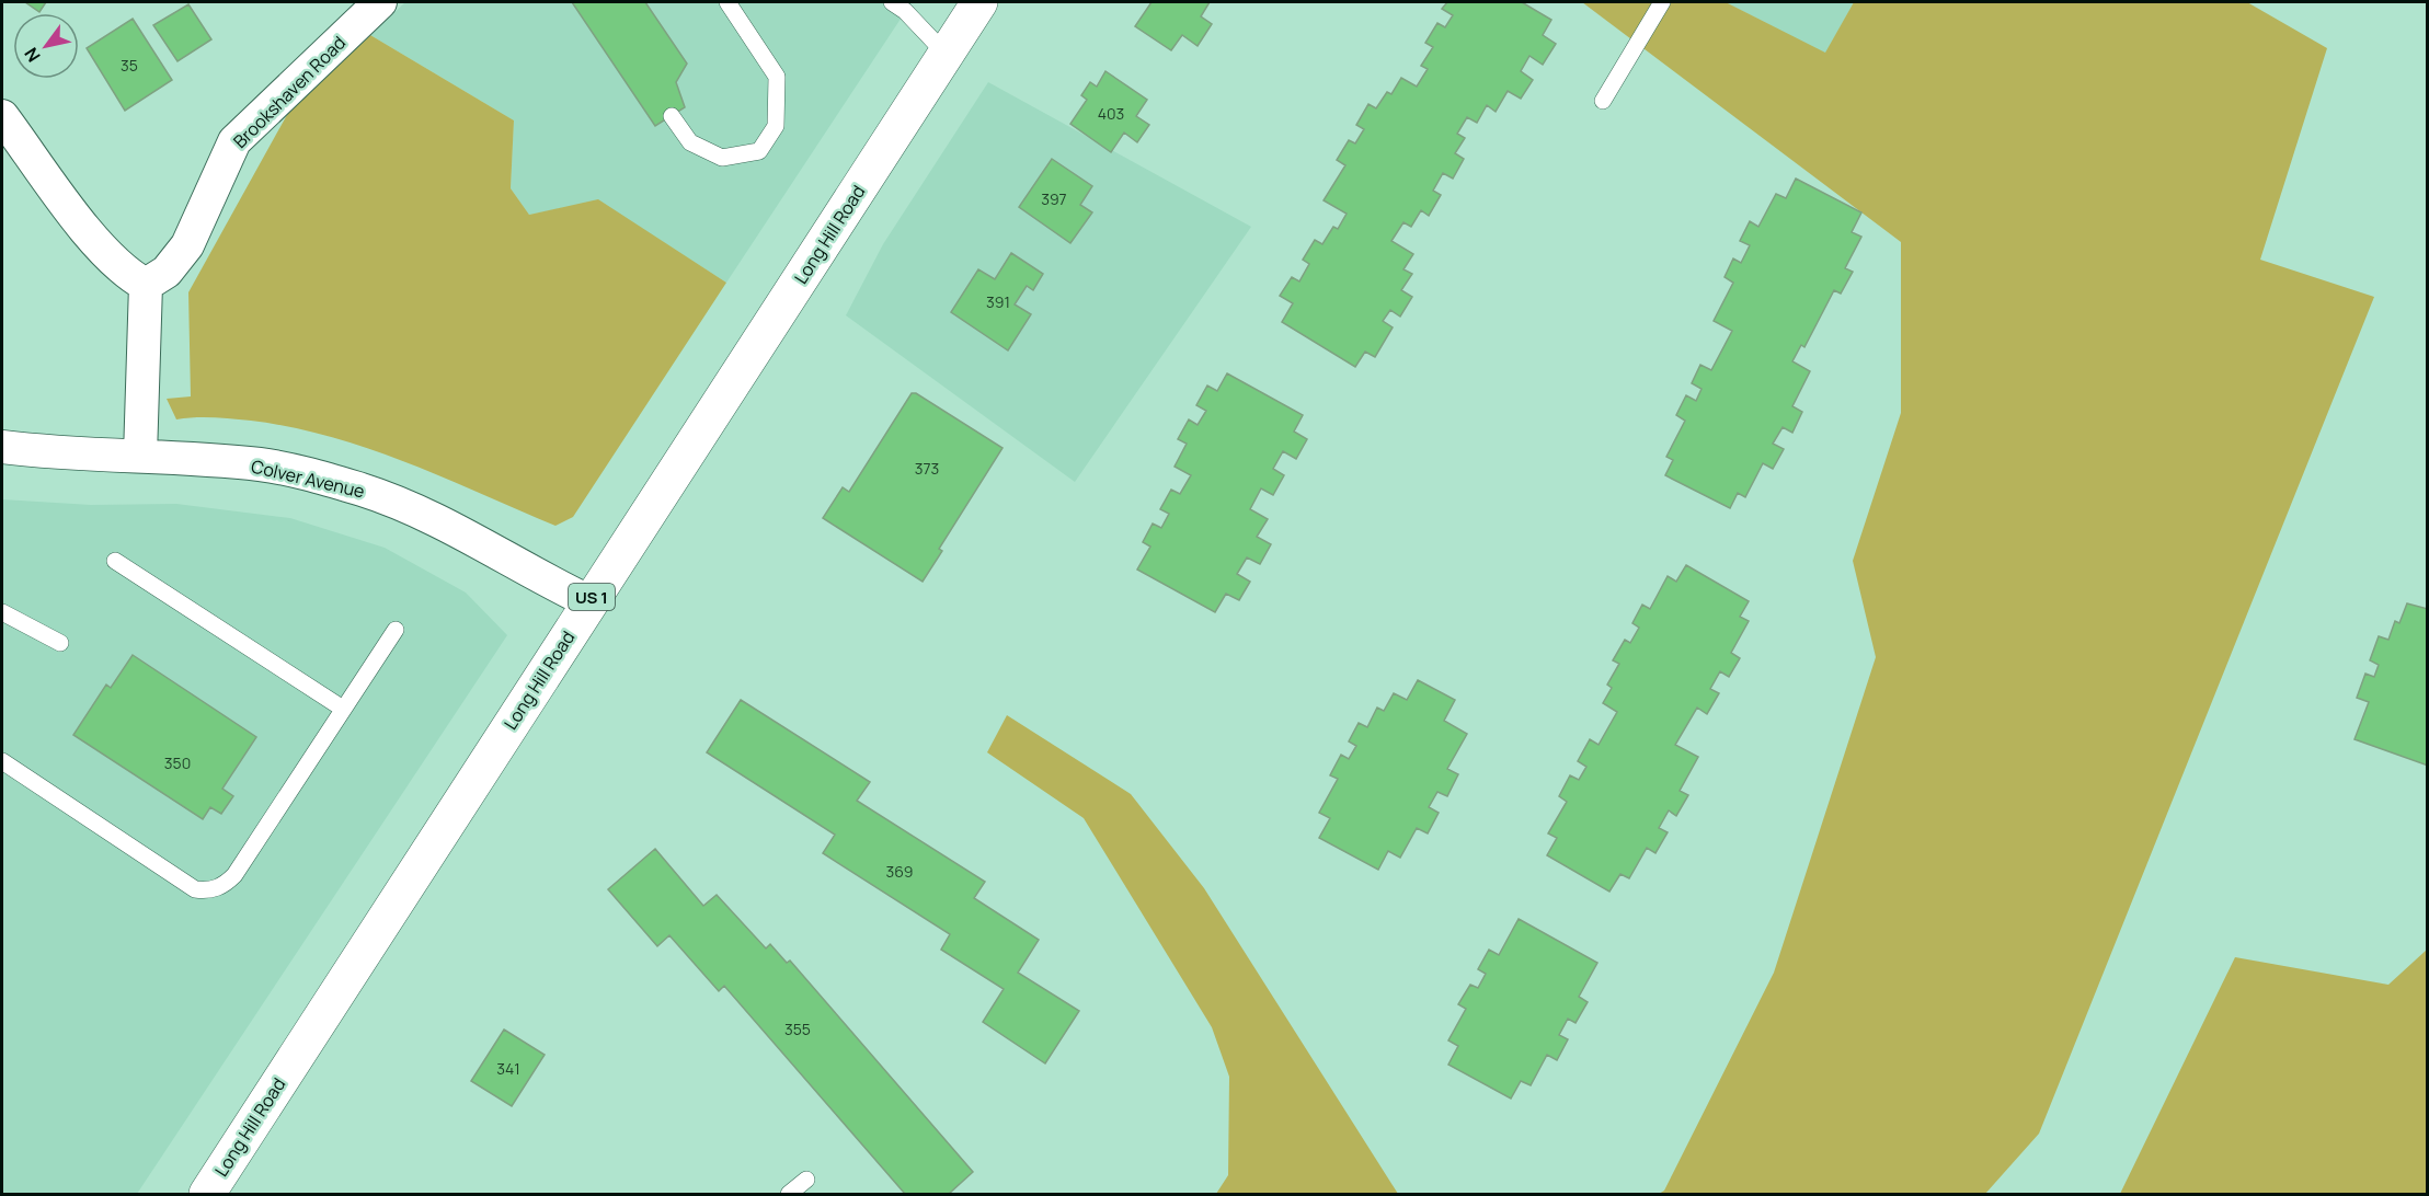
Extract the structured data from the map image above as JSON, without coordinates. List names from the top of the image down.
{
  "streets": {
    "main road": ["Long Hill Road", "US 1"],
    "street": ["Brookshaven Road", "Colver Avenue"]
  },
  "crossings": [
    ["Long Hill Road", "Colver Avenue"]
  ],
  "house_numbers": [
    "35",
    "403",
    "397",
    "391",
    "373",
    "350",
    "369",
    "355",
    "341"
  ],
  "north": "bottom left"
}
